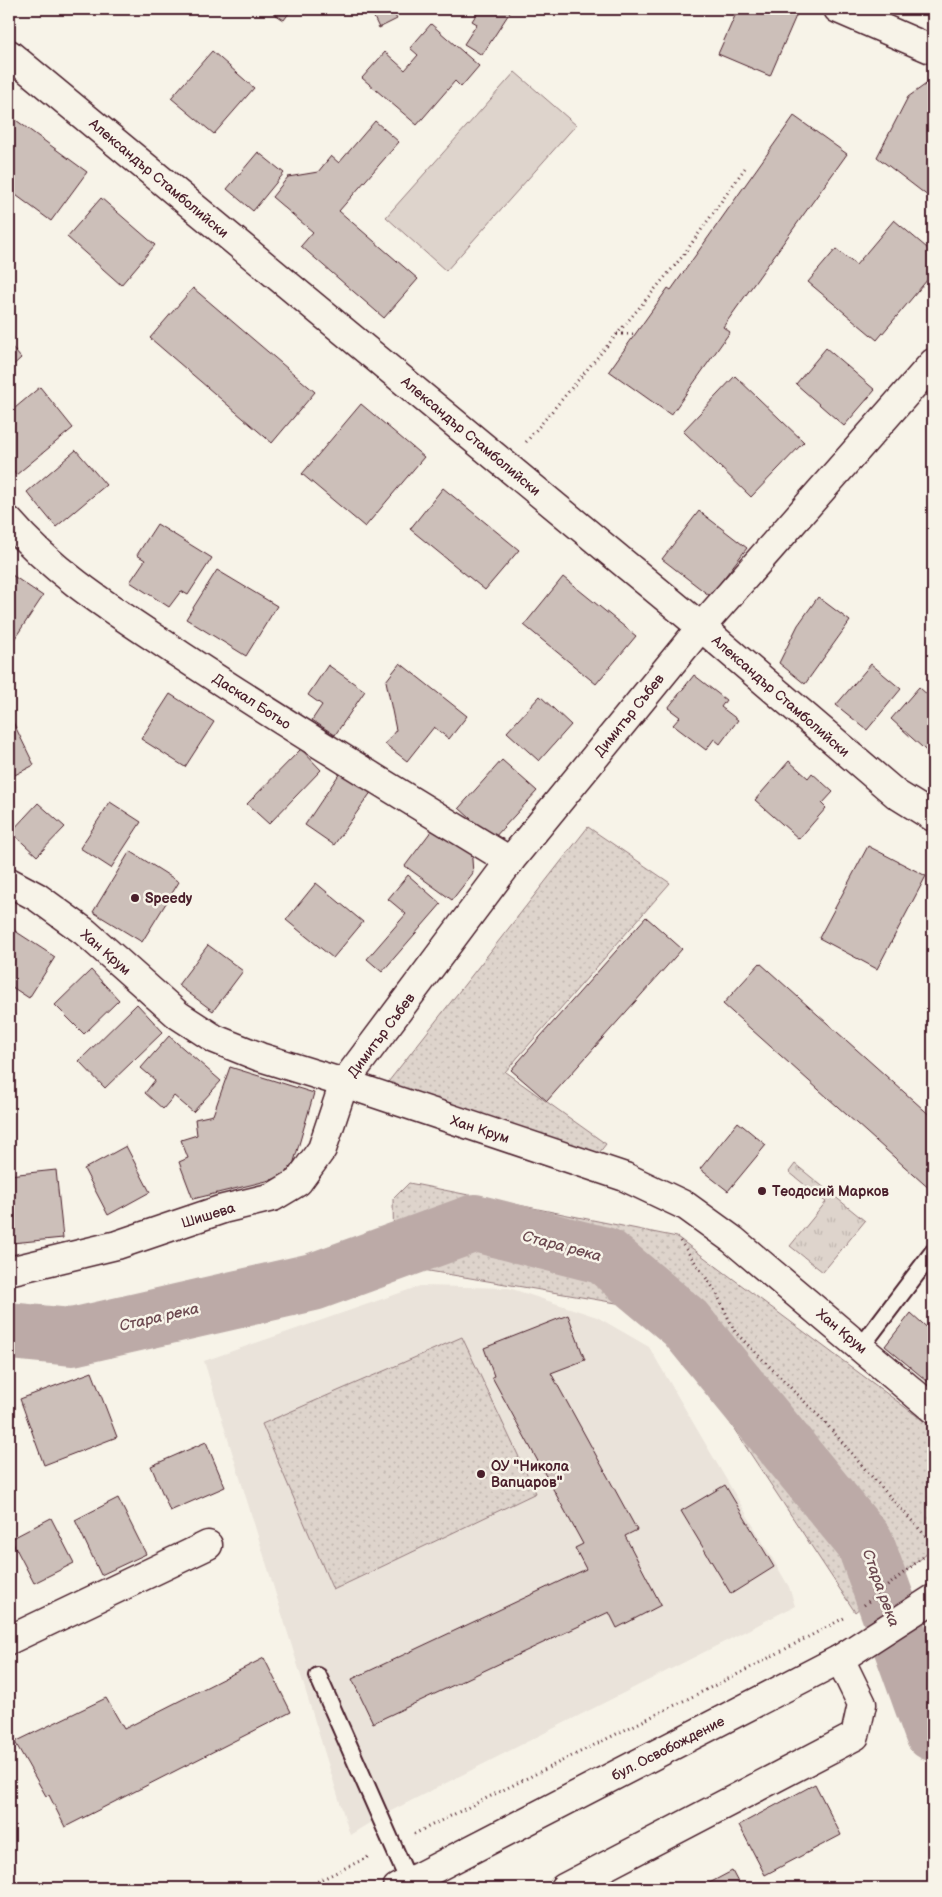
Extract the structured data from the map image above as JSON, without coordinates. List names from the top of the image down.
{
  "streets": {
    "street": [
      "Александър Стамболийски",
      "Даскал Ботьо",
      "Димитър Събев",
      "Хан Крум",
      "Шишева",
      "бул. Освобождение"
    ]
  },
  "crossings": [
    ["Александър Стамболийски", "Димитър Събев"],
    ["Даскал Ботьо", "Димитър Събев"],
    ["Димитър Събев", "Хан Крум"],
    ["Димитър Събев", "Шишева"],
    ["Хан Крум", "Шишева"]
  ],
  "water": ["Стара река"],
  "places": ["Speedy", "Теодосий Марков", "ОУ \"Никола Вапцаров\""]
}
